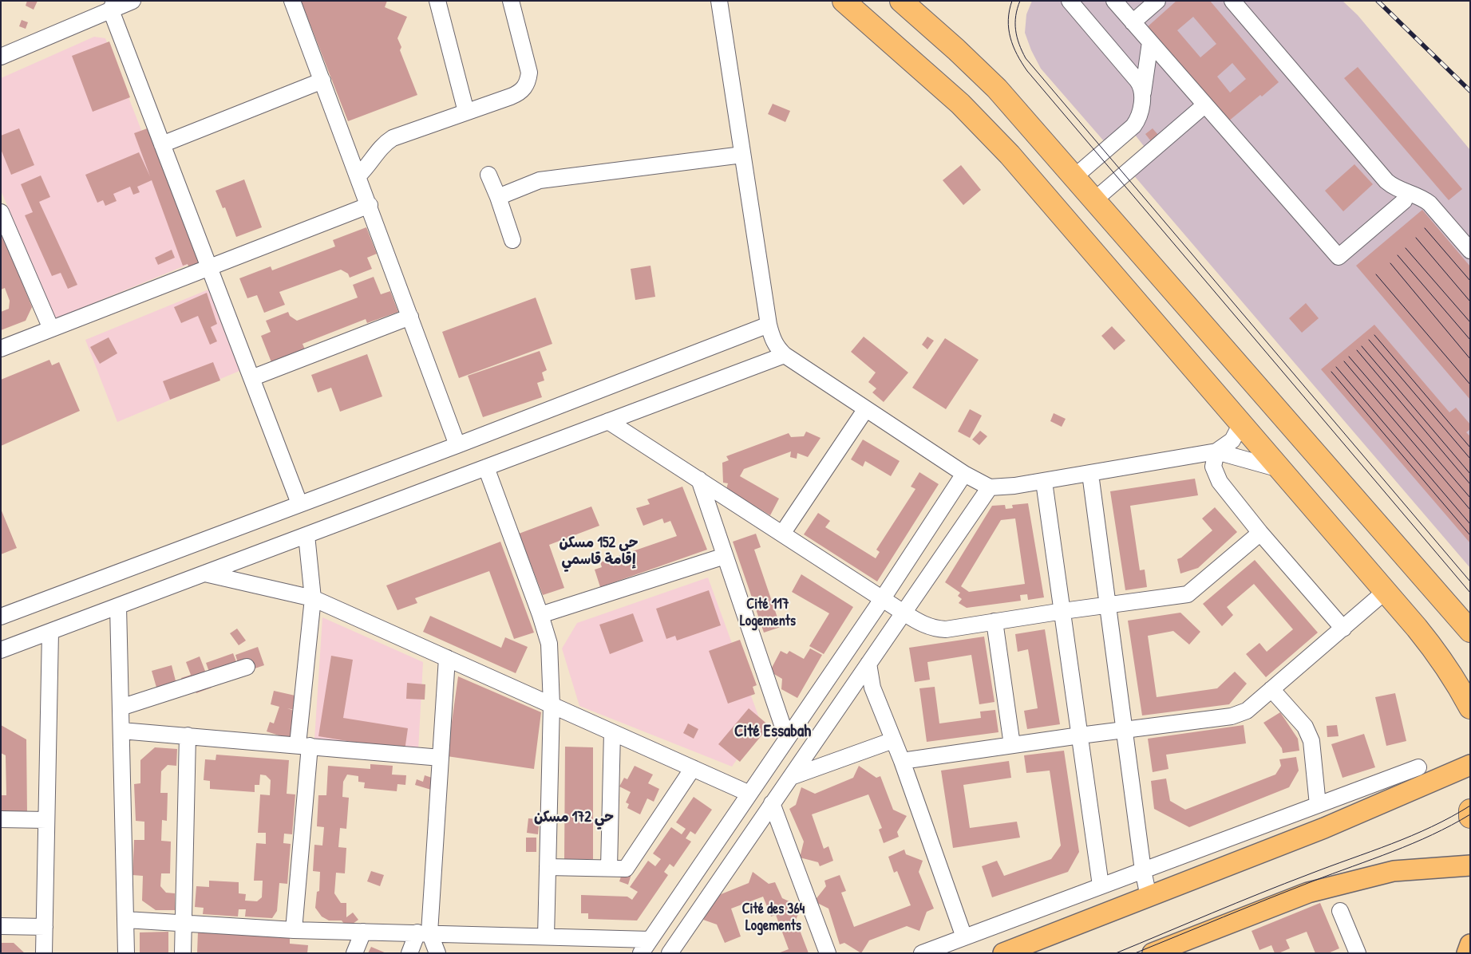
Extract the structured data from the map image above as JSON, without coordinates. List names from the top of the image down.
{
  "districts": [
    "حي 152 مسكن إقامة قاسمي",
    "Cité 117 Logements",
    "Cité Essabah",
    "حي 172 مسكن",
    "Cité des 364 Logements"
  ]
}
